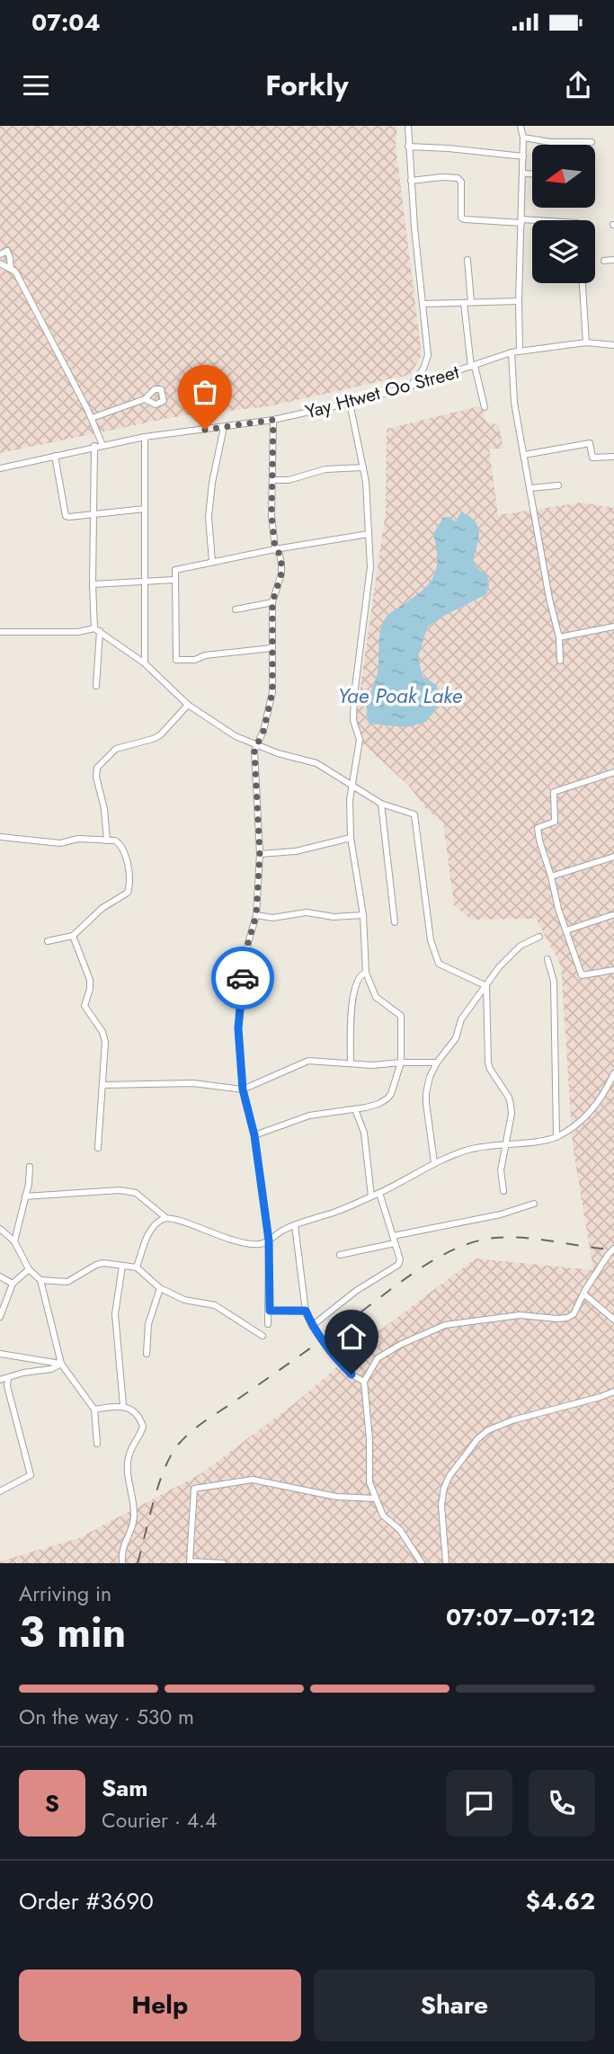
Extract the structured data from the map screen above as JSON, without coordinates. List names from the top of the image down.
{
  "streets": {
    "street": ["Yay Htwet Oo Street"]
  },
  "water": ["Yae Poak Lake"],
  "north": "left",
  "page": {
    "status": "07:04",
    "header": "Forkly",
    "heading": ["3 min", "Arriving in", "07:07–07:12"],
    "panel": [
      "Sam",
      "Courier · 4.4",
      "Order #3690",
      "$4.62"
    ],
    "bar": "On the way · 530 m",
    "round": "S",
    "buttons": ["Help", "Share"]
  }
}
